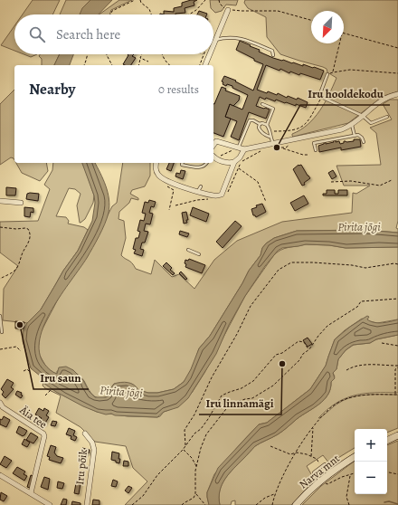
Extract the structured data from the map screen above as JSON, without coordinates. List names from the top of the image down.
{
  "streets": {
    "main road": ["Narva mnt"],
    "street": ["Äia tee", "Iru põik"]
  },
  "water": ["Pirita jõgi"],
  "places": ["Iru hooldekodu", "Iru saun", "Iru linnamägi"],
  "north": "bottom left",
  "page": {
    "search": "Search here",
    "heading": ["Nearby", "0 results"],
    "map_buttons": ["+", "−"]
  }
}
